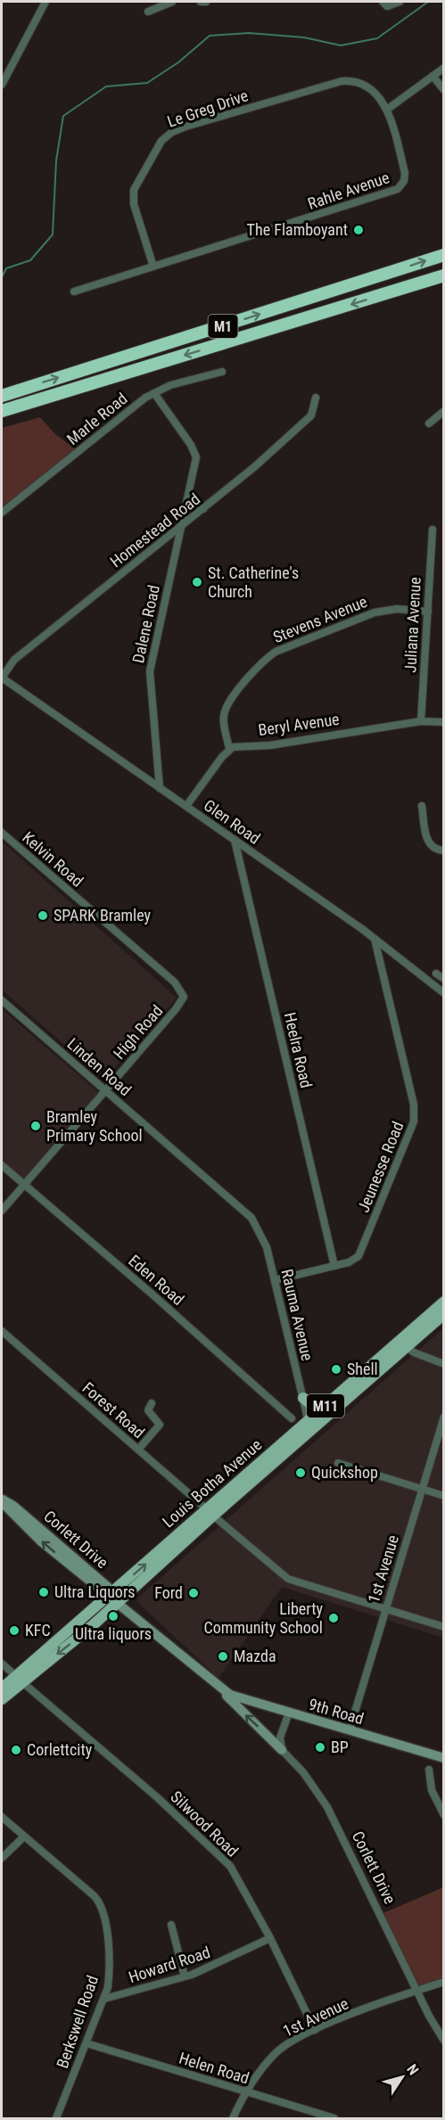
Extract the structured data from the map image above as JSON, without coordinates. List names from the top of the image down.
{
  "streets": {
    "highway": ["M1"],
    "main road": [
      "M11",
      "Louis Botha Avenue",
      "Corlett Drive",
      "9th Road"
    ],
    "street": [
      "Le Greg Drive",
      "Rahle Avenue",
      "Marle Road",
      "Homestead Road",
      "Stevens Avenue",
      "Dalene Road",
      "Juliana Avenue",
      "Beryl Avenue",
      "Glen Road",
      "Kelvin Road",
      "High Road",
      "Heelra Road",
      "Linden Road",
      "Jeunesse Road",
      "Eden Road",
      "Rauma Avenue",
      "Forest Road",
      "1st Avenue",
      "Silwood Road",
      "Howard Road",
      "Berkswell Road",
      "Helen Road"
    ]
  },
  "crossings": [
    ["Le Greg Drive", "Rahle Avenue"],
    ["Marle Road", "Dalene Road"],
    ["Homestead Road", "Dalene Road"],
    ["Homestead Road", "Glen Road"],
    ["Stevens Avenue", "Juliana Avenue"],
    ["Stevens Avenue", "Beryl Avenue"],
    ["Dalene Road", "Glen Road"],
    ["Juliana Avenue", "Beryl Avenue"],
    ["Glen Road", "Heelra Road"],
    ["Glen Road", "Jeunesse Road"],
    ["Kelvin Road", "High Road"],
    ["High Road", "Linden Road"],
    ["High Road", "Eden Road"],
    ["Heelra Road", "Jeunesse Road"],
    ["Linden Road", "Rauma Avenue"],
    ["Jeunesse Road", "Rauma Avenue"],
    ["Rauma Avenue", "Louis Botha Avenue"],
    ["Forest Road", "Louis Botha Avenue"],
    ["Forest Road", "1st Avenue"],
    ["Louis Botha Avenue", "Corlett Drive"],
    ["Louis Botha Avenue", "Silwood Road"],
    ["Corlett Drive", "1st Avenue"],
    ["Corlett Drive", "9th Road"],
    ["1st Avenue", "9th Road"],
    ["1st Avenue", "Silwood Road"],
    ["1st Avenue", "Helen Road"],
    ["Silwood Road", "Howard Road"],
    ["Howard Road", "Berkswell Road"],
    ["Berkswell Road", "Helen Road"]
  ],
  "places": [
    "The Flamboyant",
    "St. Catherine's Church",
    "SPARK Bramley",
    "Bramley Primary School",
    "Shell",
    "Quickshop",
    "Ultra Liquors",
    "Ford",
    "Ultra liquors",
    "Liberty Community School",
    "KFC",
    "Mazda",
    "BP",
    "Corlettcity"
  ],
  "north": "top right"
}
